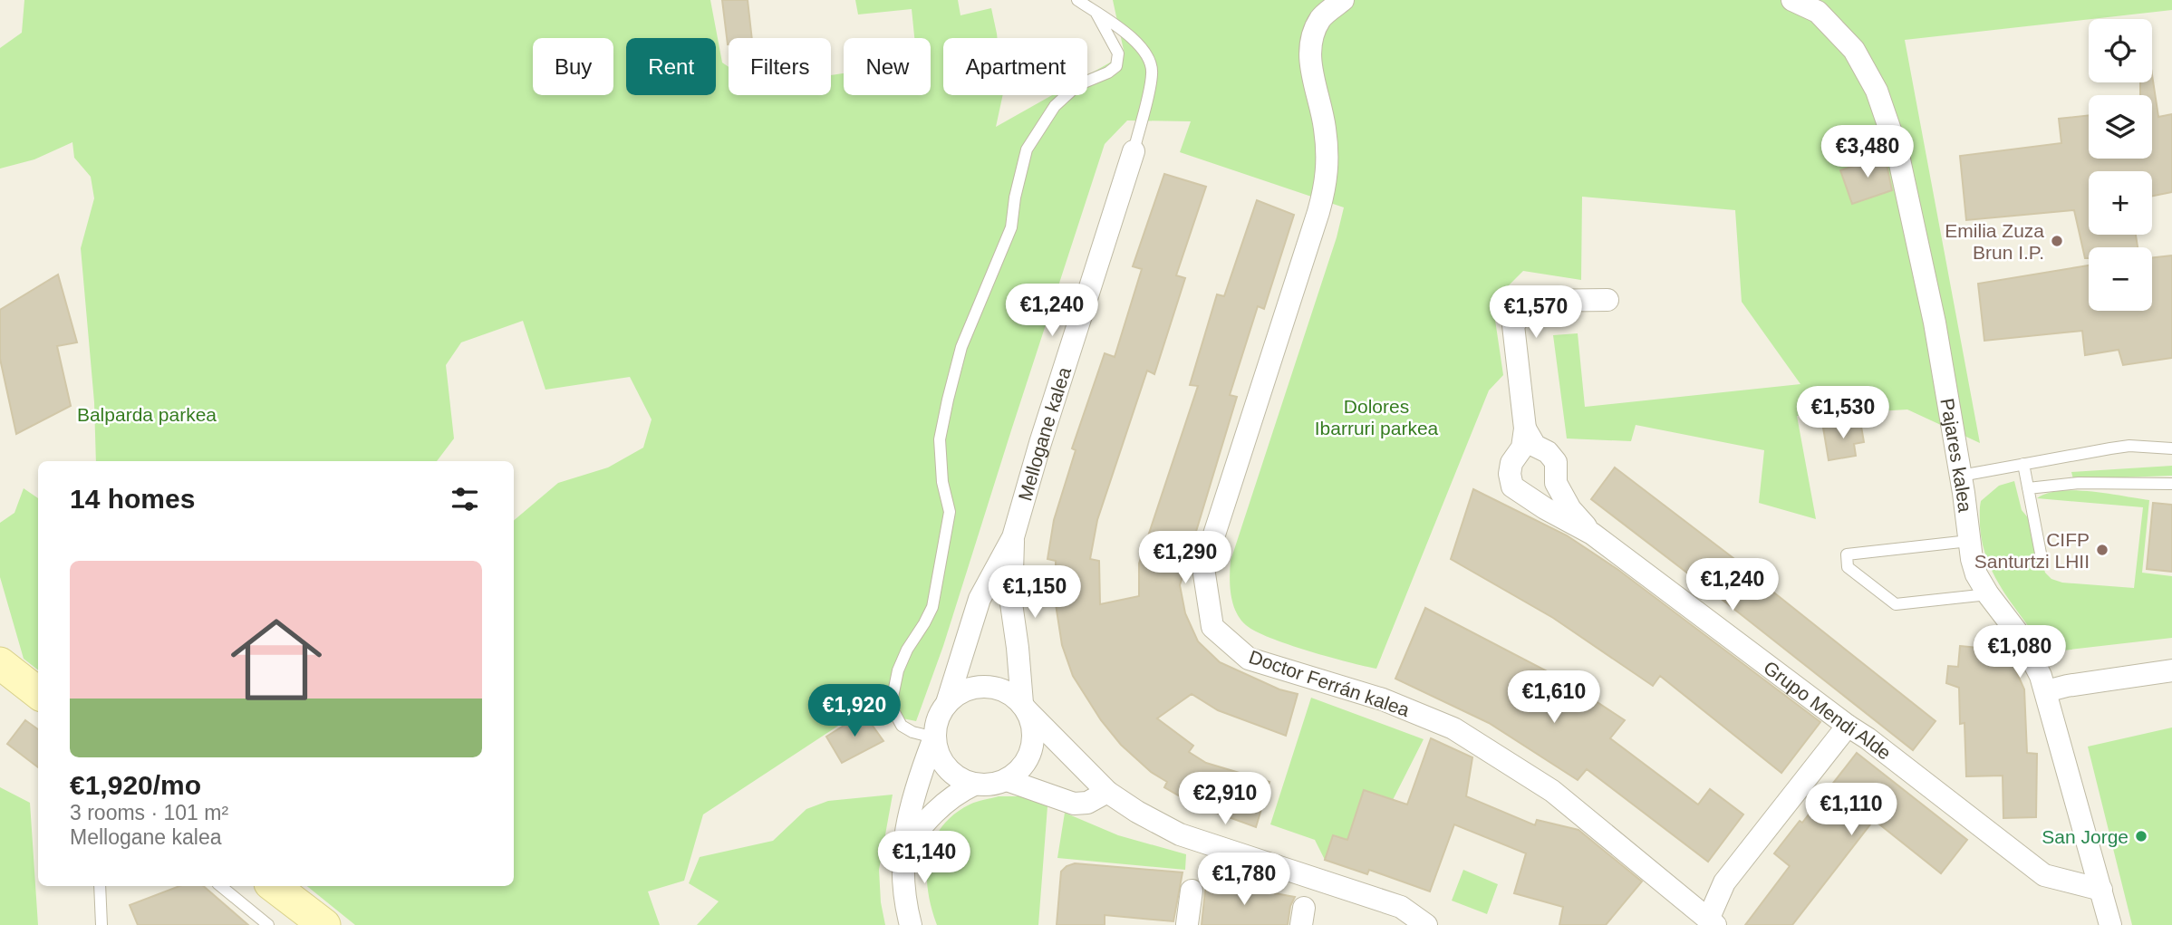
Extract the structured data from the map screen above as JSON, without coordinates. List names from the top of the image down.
{
  "streets": {
    "street": [
      "Mellogane kalea",
      "Pajares kalea",
      "Doctor Ferrán kalea",
      "Grupo Mendi Alde"
    ]
  },
  "crossings": [
    ["Pajares kalea", "Grupo Mendi Alde"]
  ],
  "parks": ["Dolores Ibarruri parkea", "Balparda parkea"],
  "places": ["Emilia Zuza Brun I.P.", "CIFP Santurtzi LHII", "San Jorge"],
  "page": {
    "map_buttons": ["+", "−"],
    "chip": [
      "Buy",
      "Rent",
      "Filters",
      "New",
      "Apartment"
    ],
    "price": [
      "€3,480",
      "€1,240",
      "€1,570",
      "€1,530",
      "€1,290",
      "€1,240",
      "€1,150",
      "€1,080",
      "€1,610",
      "€1,920",
      "€2,910",
      "€1,110",
      "€1,140",
      "€1,780"
    ],
    "heading": "14 homes",
    "list": [
      {
        "name": "€1,920/mo",
        "note": "3 rooms · 101 m² · Mellogane kalea"
      }
    ]
  }
}
